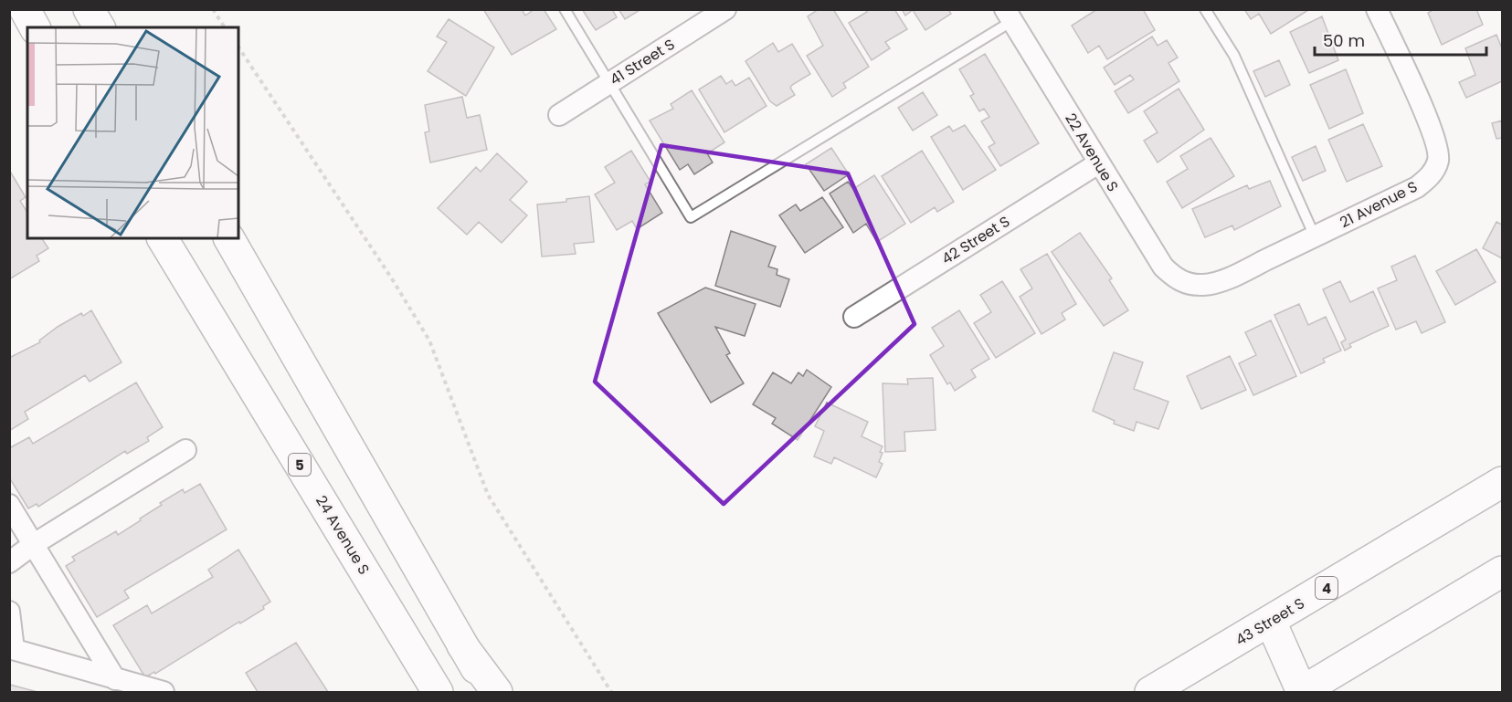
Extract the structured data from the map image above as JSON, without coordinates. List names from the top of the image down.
{
  "streets": {
    "main road": [
      "5",
      "24 Avenue S",
      "4",
      "43 Street S"
    ],
    "street": [
      "41 Street S",
      "22 Avenue S",
      "21 Avenue S",
      "42 Street S"
    ]
  },
  "crossings": [
    ["22 Avenue S", "21 Avenue S"],
    ["22 Avenue S", "42 Street S"]
  ],
  "scale_bar": "50 m"
}
